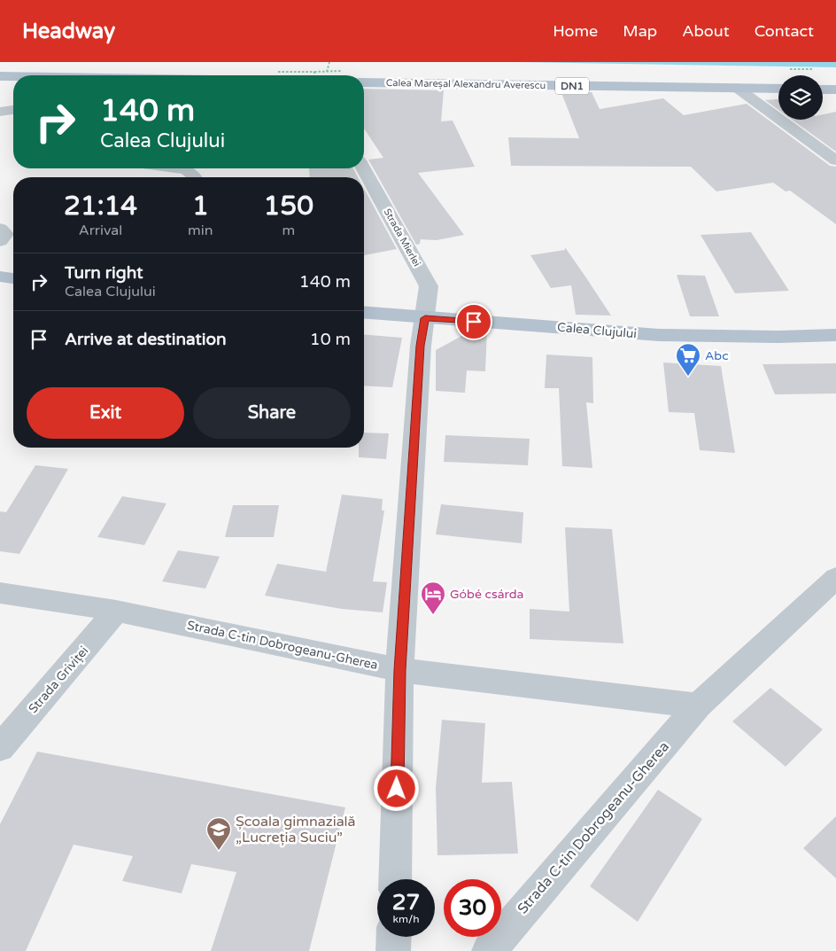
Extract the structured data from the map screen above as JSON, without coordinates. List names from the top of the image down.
{
  "streets": {
    "main road": ["Calea Mareșal Alexandru Averescu", "DN1", "Calea Clujului"],
    "street": ["Strada Mierlei", "Strada C-tin Dobrogeanu-Gherea", "Strada Griviței"]
  },
  "crossings": [
    ["Strada Mierlei", "Calea Clujului"],
    ["Strada Mierlei", "Strada C-tin Dobrogeanu-Gherea"],
    ["Strada C-tin Dobrogeanu-Gherea", "Strada Griviței"]
  ],
  "places": {
    "supermarket": ["Abc"],
    "hotel": ["Góbé csárda"],
    "school or university": ["Școala gimnazială „Lucreția Suciu”"]
  },
  "page": {
    "header": "Headway",
    "nav": [
      "Home",
      "Map",
      "About",
      "Contact"
    ],
    "turn": ["140 m", "Calea Clujului"],
    "eta": [
      "21:14",
      "Arrival",
      "1",
      "min",
      "150",
      "m"
    ],
    "list": [
      {
        "name": "Turn right",
        "note": "Calea Clujului",
        "value": "140 m"
      },
      {
        "name": "Arrive at destination",
        "value": "10 m"
      }
    ],
    "buttons": ["Exit", "Share"],
    "speed": "27 km/h",
    "limit": "30"
  }
}
